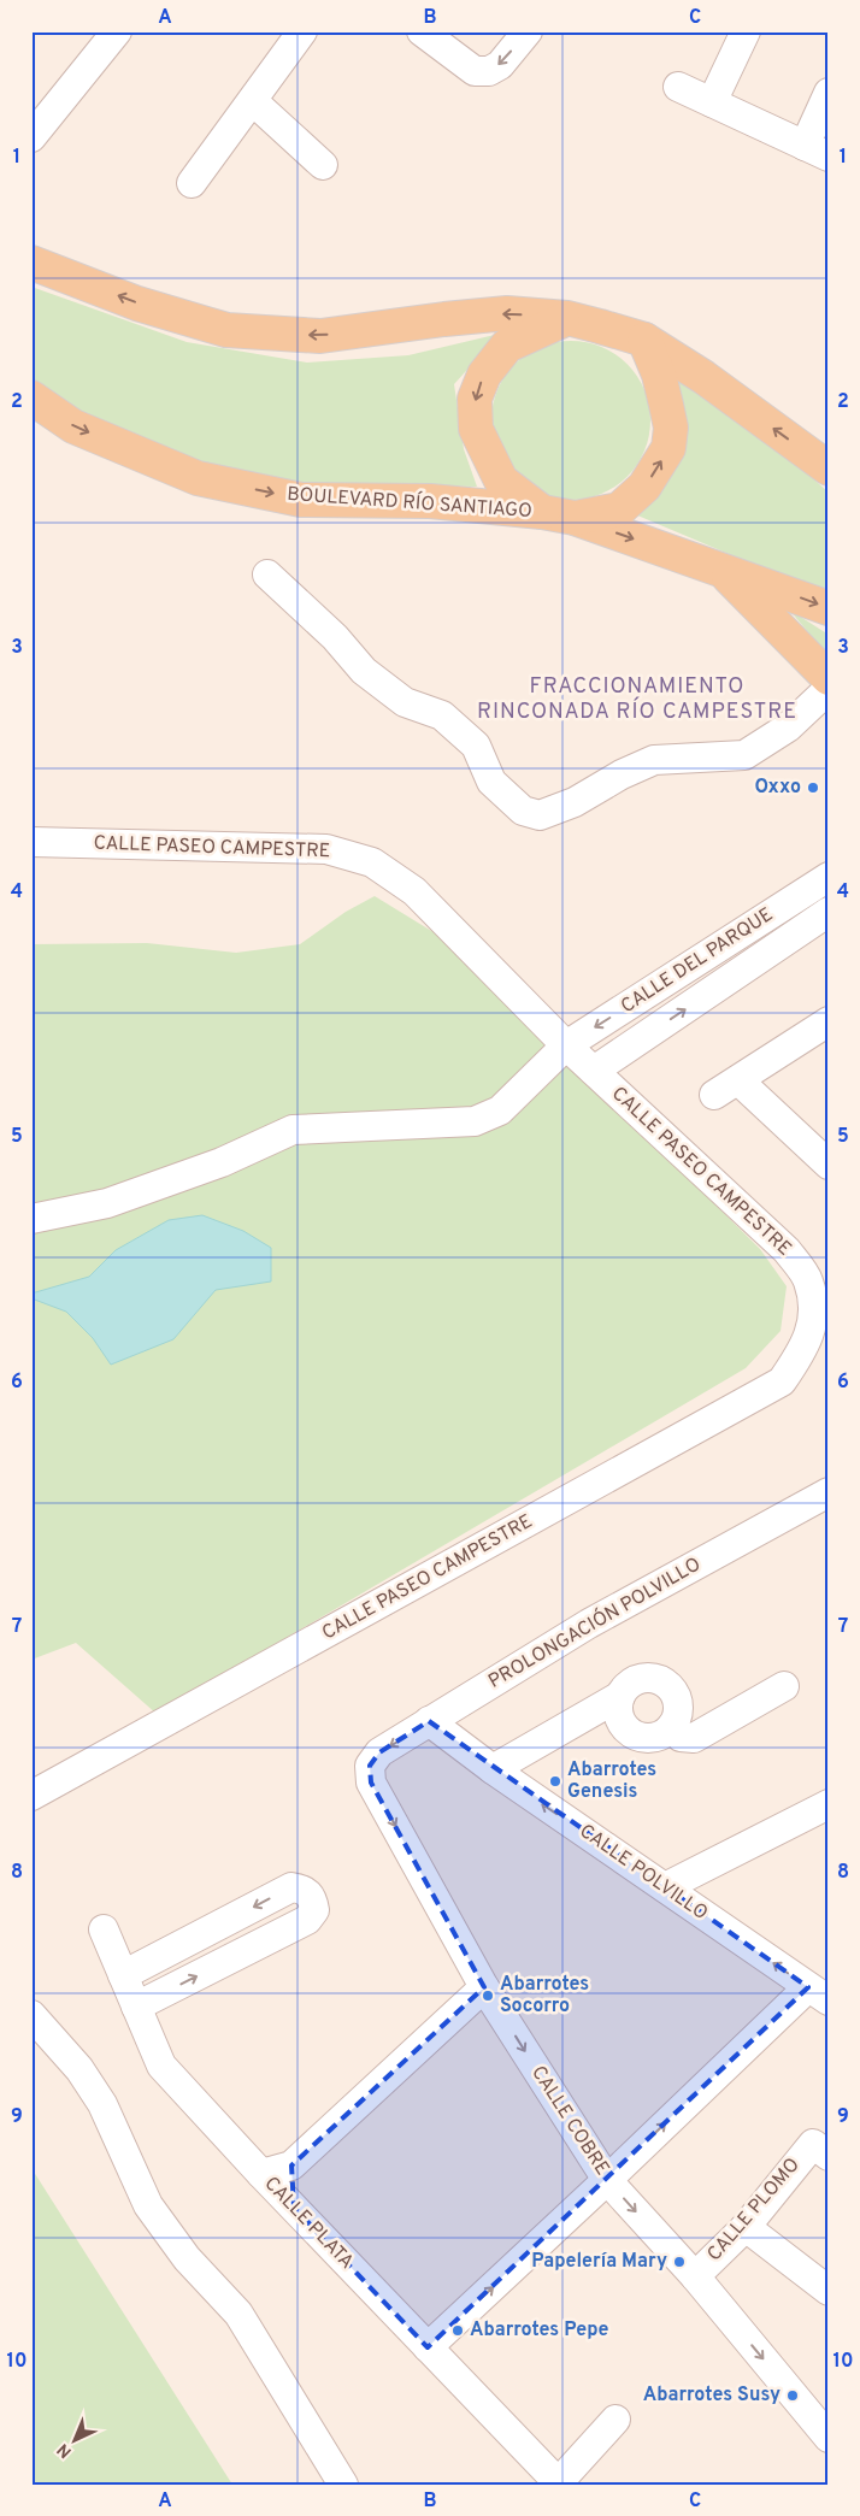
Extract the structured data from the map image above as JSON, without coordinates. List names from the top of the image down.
{
  "streets": {
    "main road": ["BOULEVARD RÍO SANTIAGO"],
    "street": [
      "CALLE PASEO CAMPESTRE",
      "CALLE DEL PARQUE",
      "PROLONGACIÓN POLVILLO",
      "CALLE POLVILLO",
      "CALLE COBRE",
      "CALLE PLOMO",
      "CALLE PLATA"
    ]
  },
  "crossings": [
    ["CALLE PASEO CAMPESTRE", "CALLE DEL PARQUE"],
    ["PROLONGACIÓN POLVILLO", "CALLE POLVILLO"],
    ["PROLONGACIÓN POLVILLO", "CALLE COBRE"],
    ["CALLE COBRE", "CALLE PLOMO"]
  ],
  "one_way": ["CALLE POLVILLO", "CALLE COBRE"],
  "districts": ["FRACCIONAMIENTO RINCONADA RÍO CAMPESTRE"],
  "places": [
    "Oxxo",
    "Abarrotes Genesis",
    "Abarrotes Socorro",
    "Papelería Mary",
    "Abarrotes Pepe",
    "Abarrotes Susy"
  ],
  "north": "bottom left",
  "grid": {
    "columns": ["A", "B", "C"],
    "rows": [
      "1",
      "2",
      "3",
      "4",
      "5",
      "6",
      "7",
      "8",
      "9",
      "10"
    ]
  }
}
